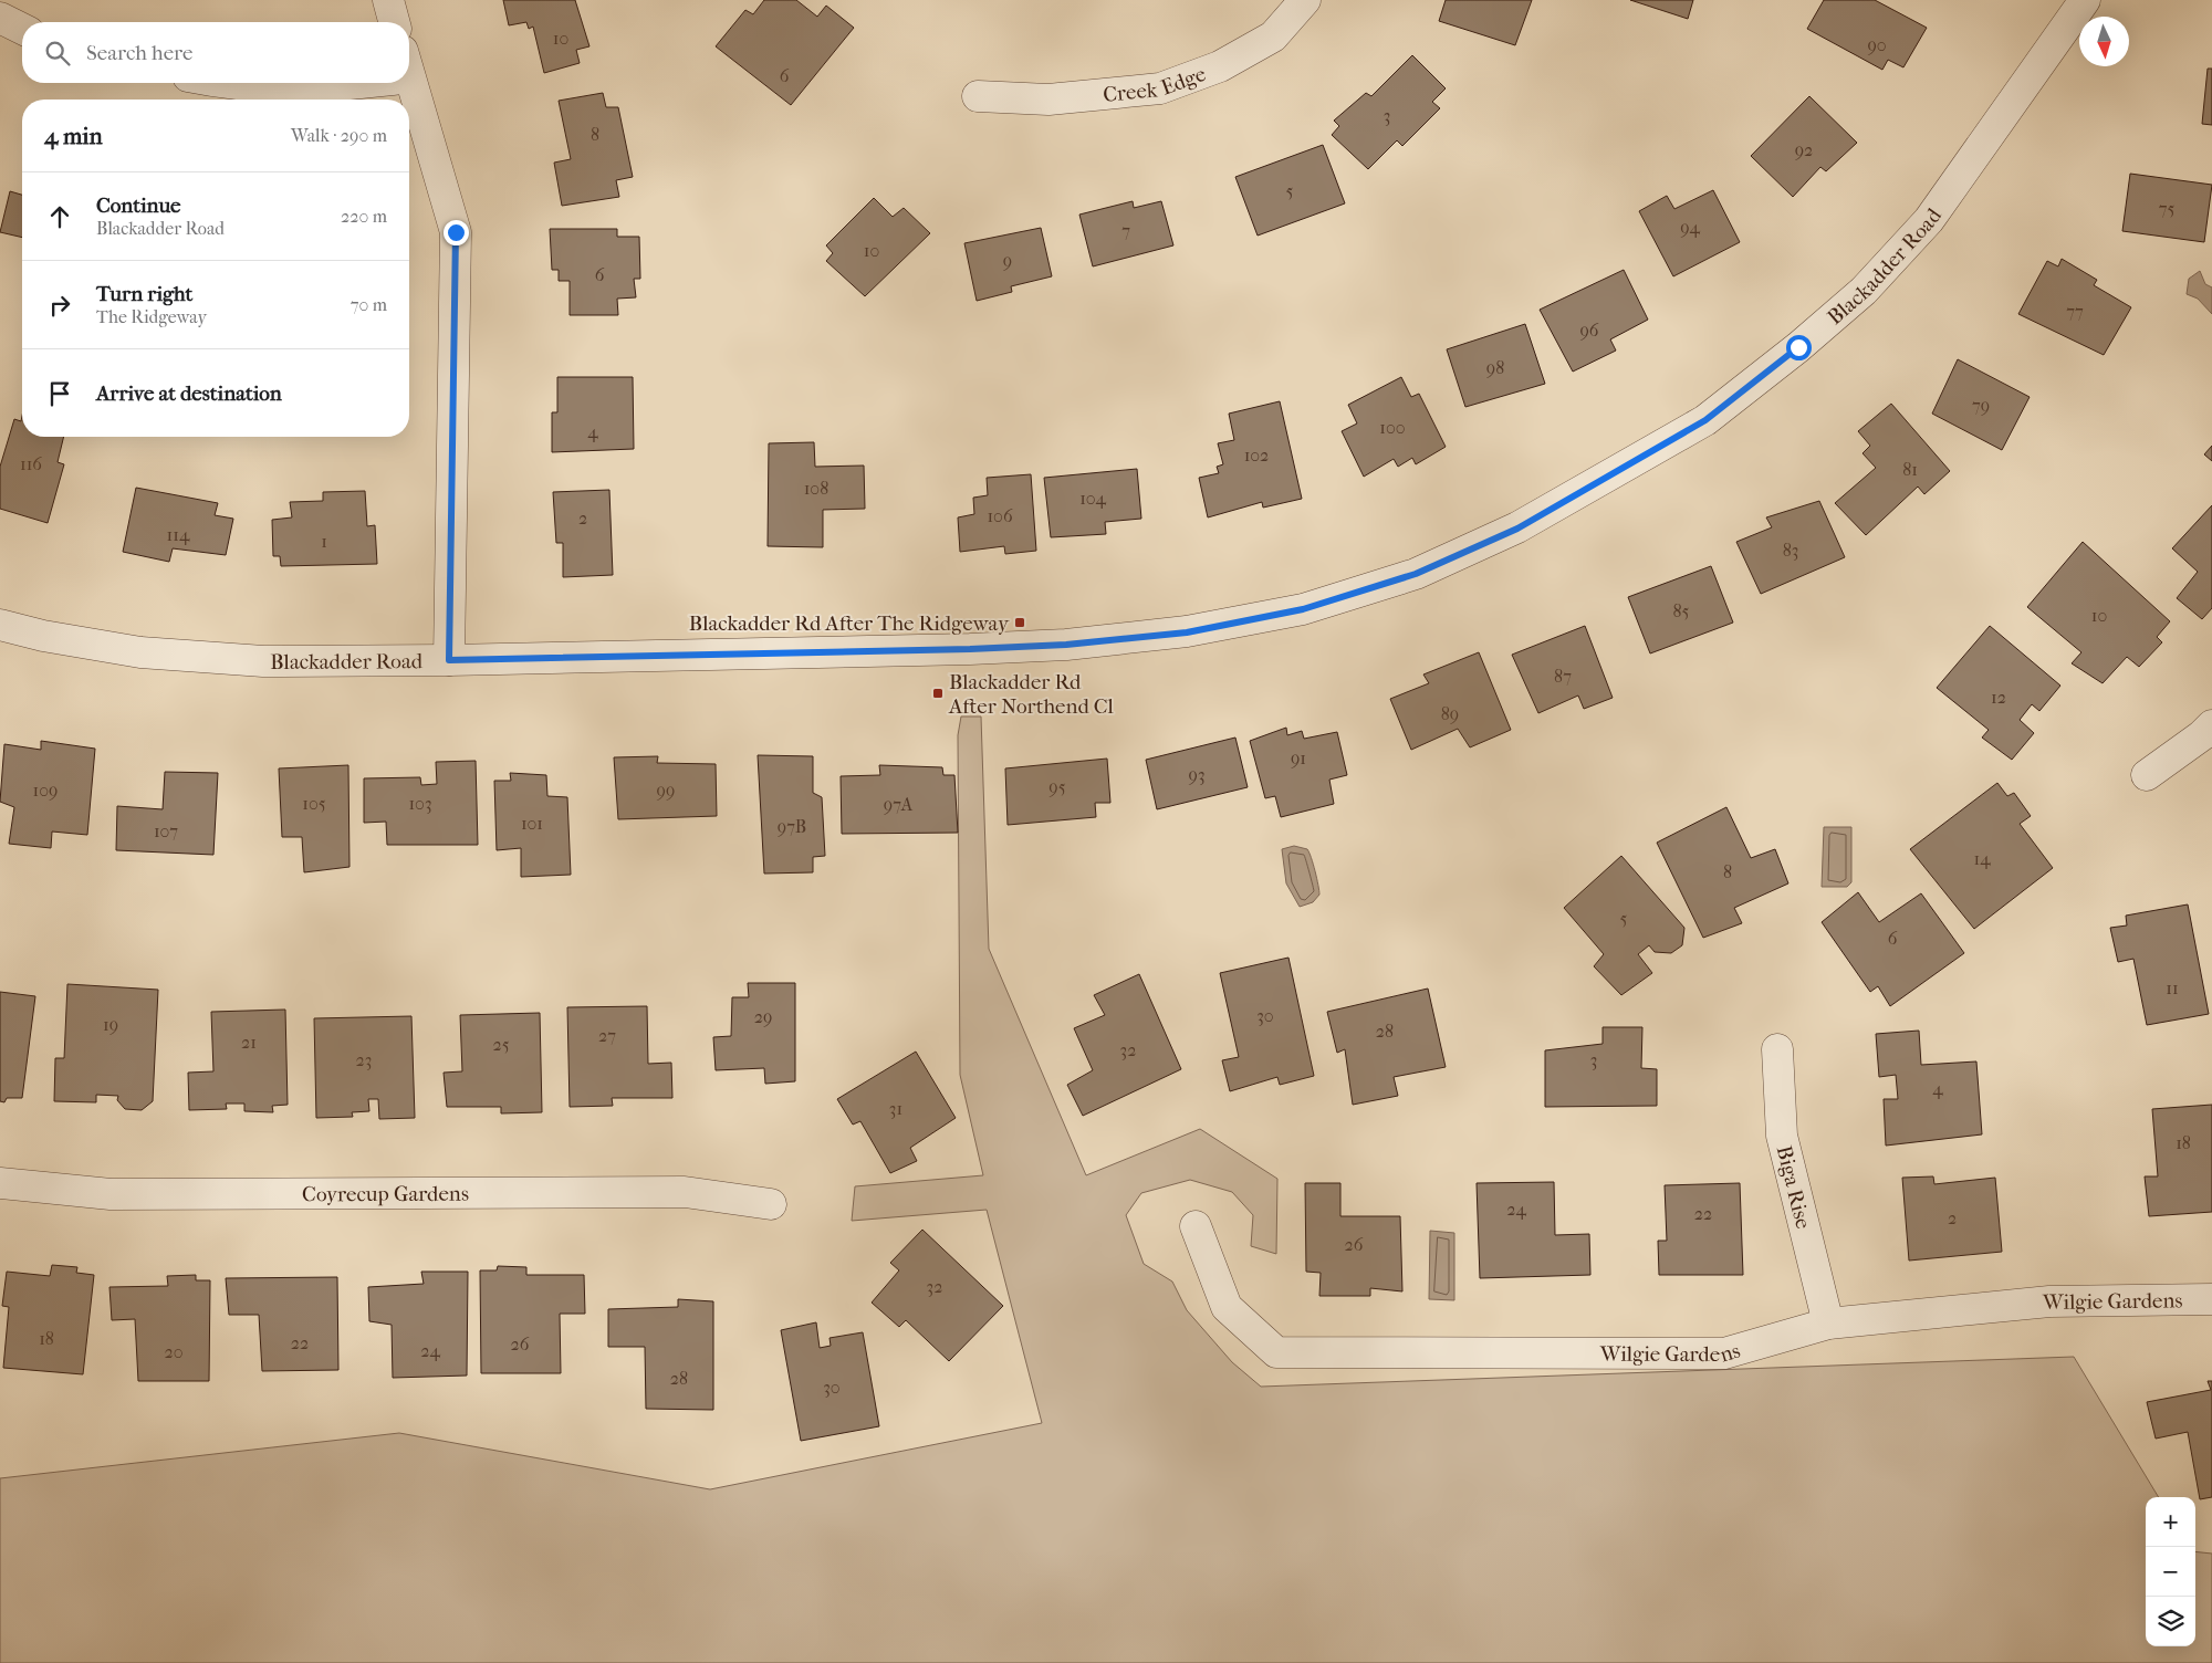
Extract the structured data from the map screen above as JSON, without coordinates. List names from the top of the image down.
{
  "streets": {
    "street": [
      "Creek Edge",
      "Blackadder Road",
      "Biga Rise",
      "Coyrecup Gardens",
      "Wilgie Gardens"
    ]
  },
  "crossings": [
    ["Biga Rise", "Wilgie Gardens"]
  ],
  "places": {
    "transit": ["Blackadder Rd After The Ridgeway", "Blackadder Rd After Northend Cl"]
  },
  "house_numbers": [
    "10",
    "90",
    "6",
    "3",
    "8",
    "92",
    "5",
    "75",
    "94",
    "7",
    "10",
    "9",
    "6",
    "77",
    "96",
    "98",
    "79",
    "100",
    "4",
    "102",
    "116",
    "81",
    "108",
    "104",
    "106",
    "2",
    "114",
    "1",
    "83",
    "85",
    "10",
    "87",
    "12",
    "89",
    "91",
    "93",
    "95",
    "109",
    "99",
    "105",
    "103",
    "97A",
    "101",
    "97B",
    "107",
    "14",
    "8",
    "5",
    "6",
    "11",
    "30",
    "29",
    "19",
    "28",
    "27",
    "21",
    "25",
    "32",
    "23",
    "3",
    "4",
    "31",
    "18",
    "24",
    "22",
    "2",
    "26",
    "32",
    "18",
    "22",
    "26",
    "24",
    "20",
    "28",
    "30"
  ],
  "north": "bottom",
  "page": {
    "search": "Search here",
    "heading": ["4 min", "Walk · 290 m"],
    "list": [
      ["Continue", "Blackadder Road", "220 m"],
      ["Turn right", "The Ridgeway", "70 m"],
      "Arrive at destination"
    ],
    "map_buttons": ["+", "−"]
  }
}
